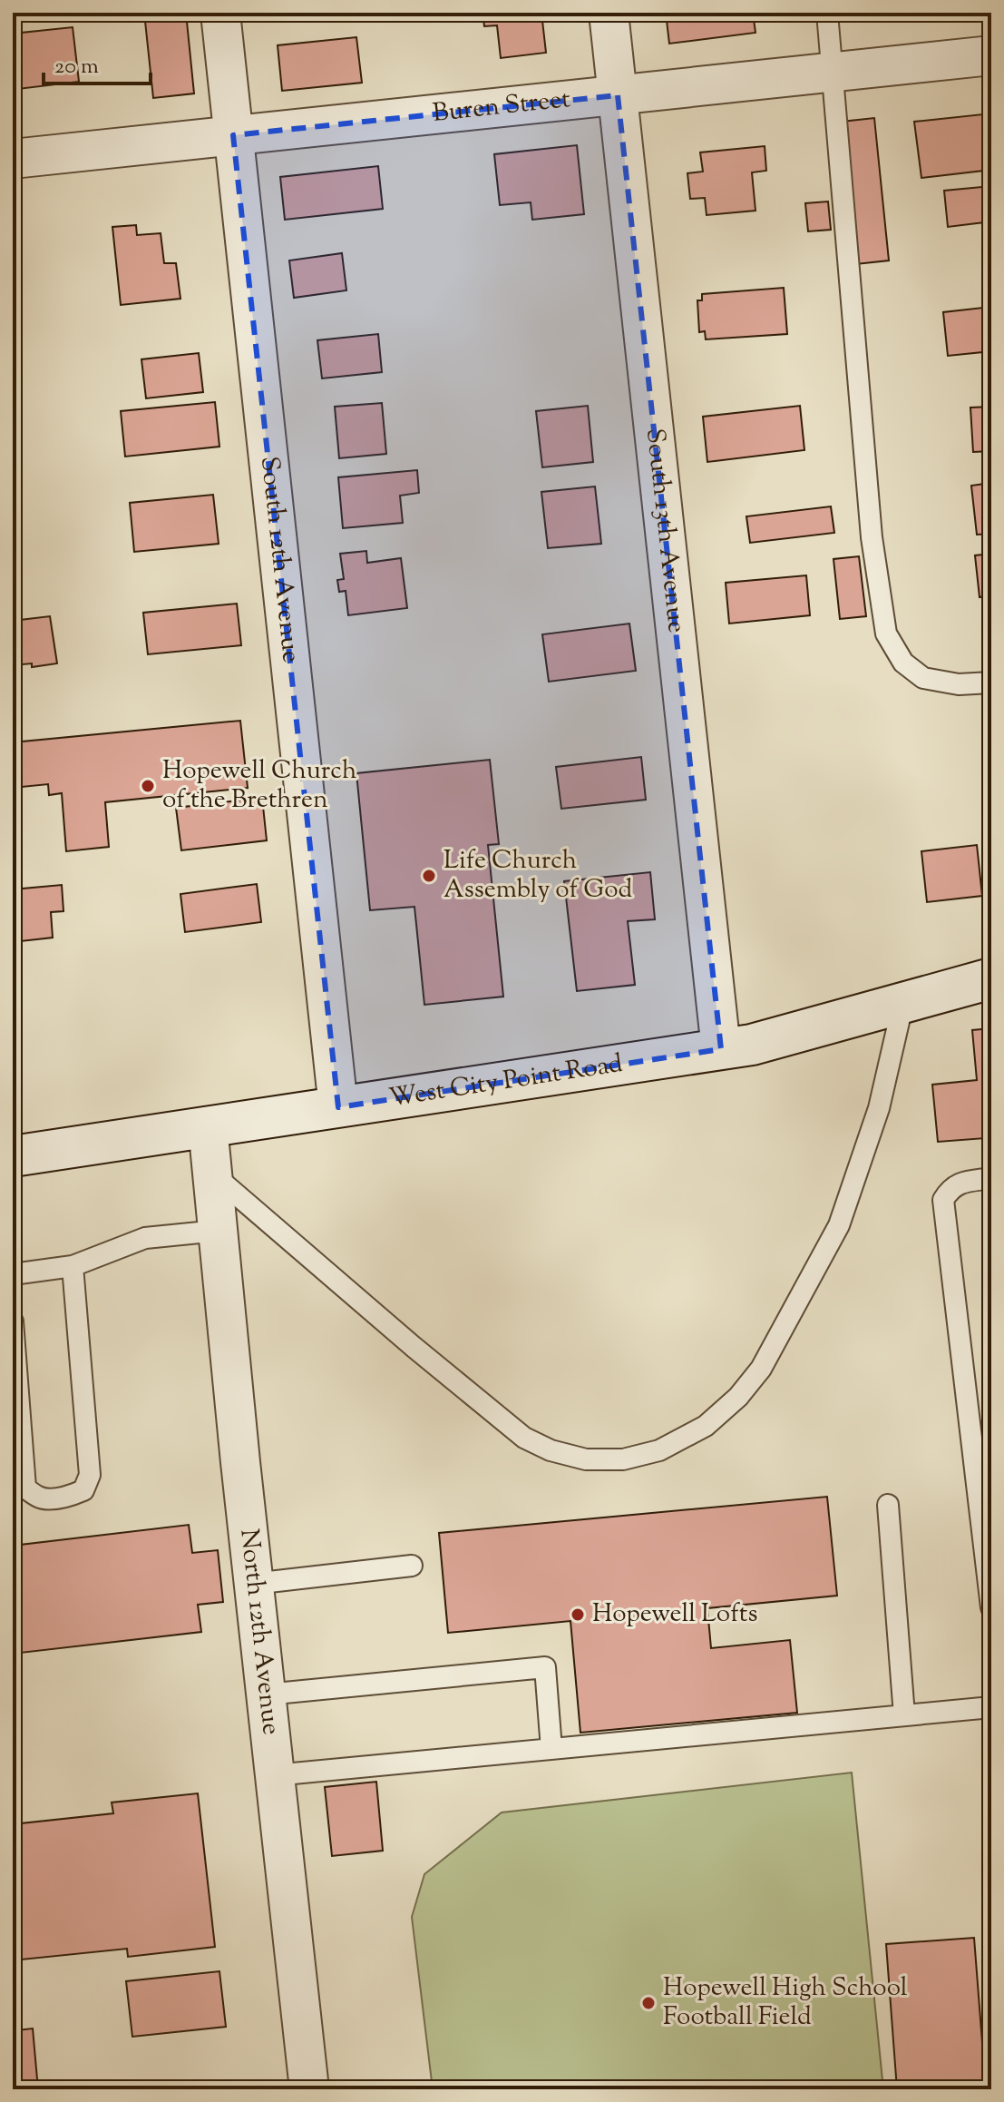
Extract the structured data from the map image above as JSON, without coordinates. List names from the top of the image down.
{
  "streets": {
    "street": [
      "Buren Street",
      "South 13th Avenue",
      "South 12th Avenue",
      "West City Point Road",
      "North 12th Avenue"
    ]
  },
  "crossings": [
    ["Buren Street", "South 13th Avenue"],
    ["Buren Street", "South 12th Avenue"],
    ["South 13th Avenue", "West City Point Road"],
    ["South 12th Avenue", "West City Point Road"],
    ["West City Point Road", "North 12th Avenue"]
  ],
  "places": [
    "Hopewell Church of the Brethren",
    "Life Church Assembly of God",
    "Hopewell Lofts",
    "Hopewell High School Football Field"
  ],
  "scale_bar": "20 m"
}
